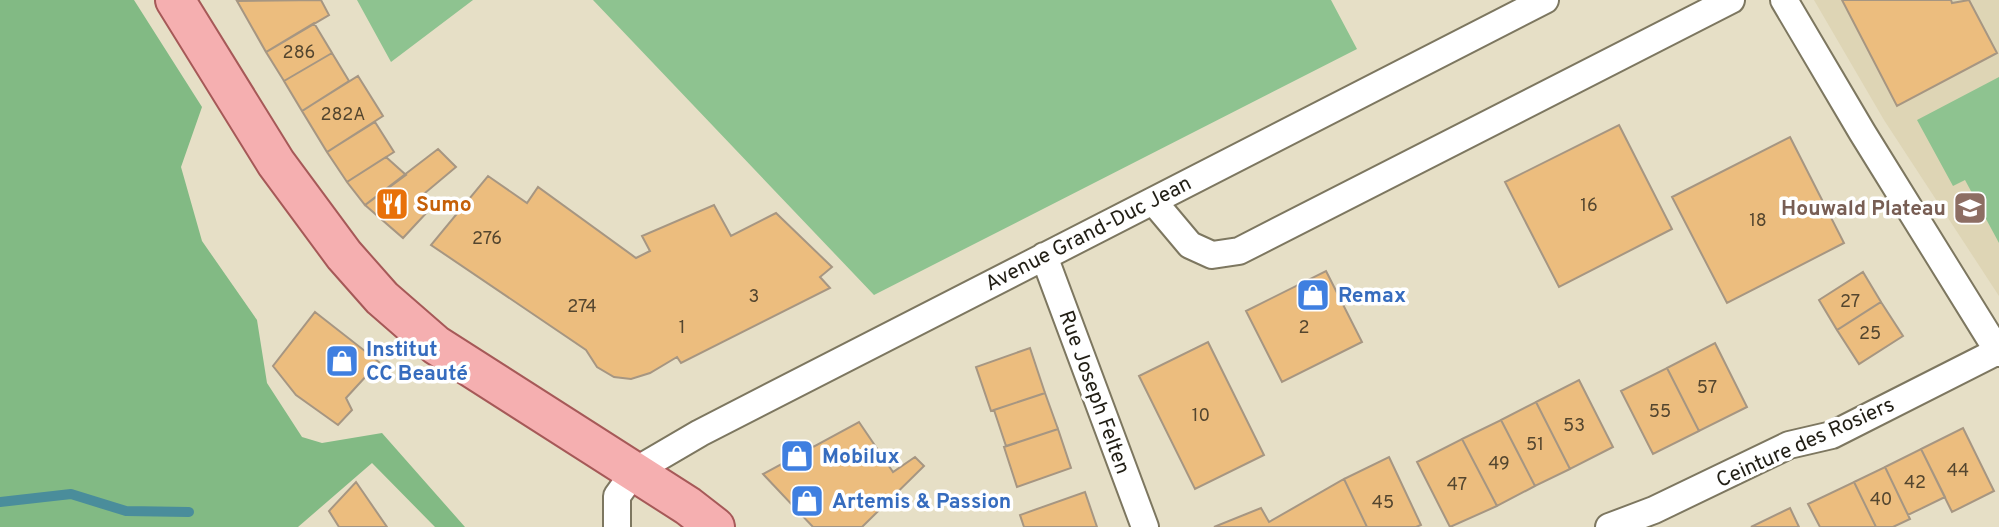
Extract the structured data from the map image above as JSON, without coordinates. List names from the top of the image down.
{
  "streets": {
    "street": ["Avenue Grand-Duc Jean", "Rue Joseph Felten", "Ceinture des Rosiers"]
  },
  "crossings": [
    ["Avenue Grand-Duc Jean", "Rue Joseph Felten"]
  ],
  "places": {
    "restaurant": ["Sumo"],
    "school or university": ["Houwald Plateau"],
    "shop": [
      "Remax",
      "Institut CC Beauté",
      "Mobilux",
      "Artemis & Passion"
    ]
  },
  "house_numbers": [
    "286",
    "282A",
    "16",
    "18",
    "276",
    "3",
    "27",
    "274",
    "1",
    "2",
    "25",
    "57",
    "55",
    "10",
    "53",
    "51",
    "49",
    "44",
    "42",
    "47",
    "40",
    "45"
  ]
}
